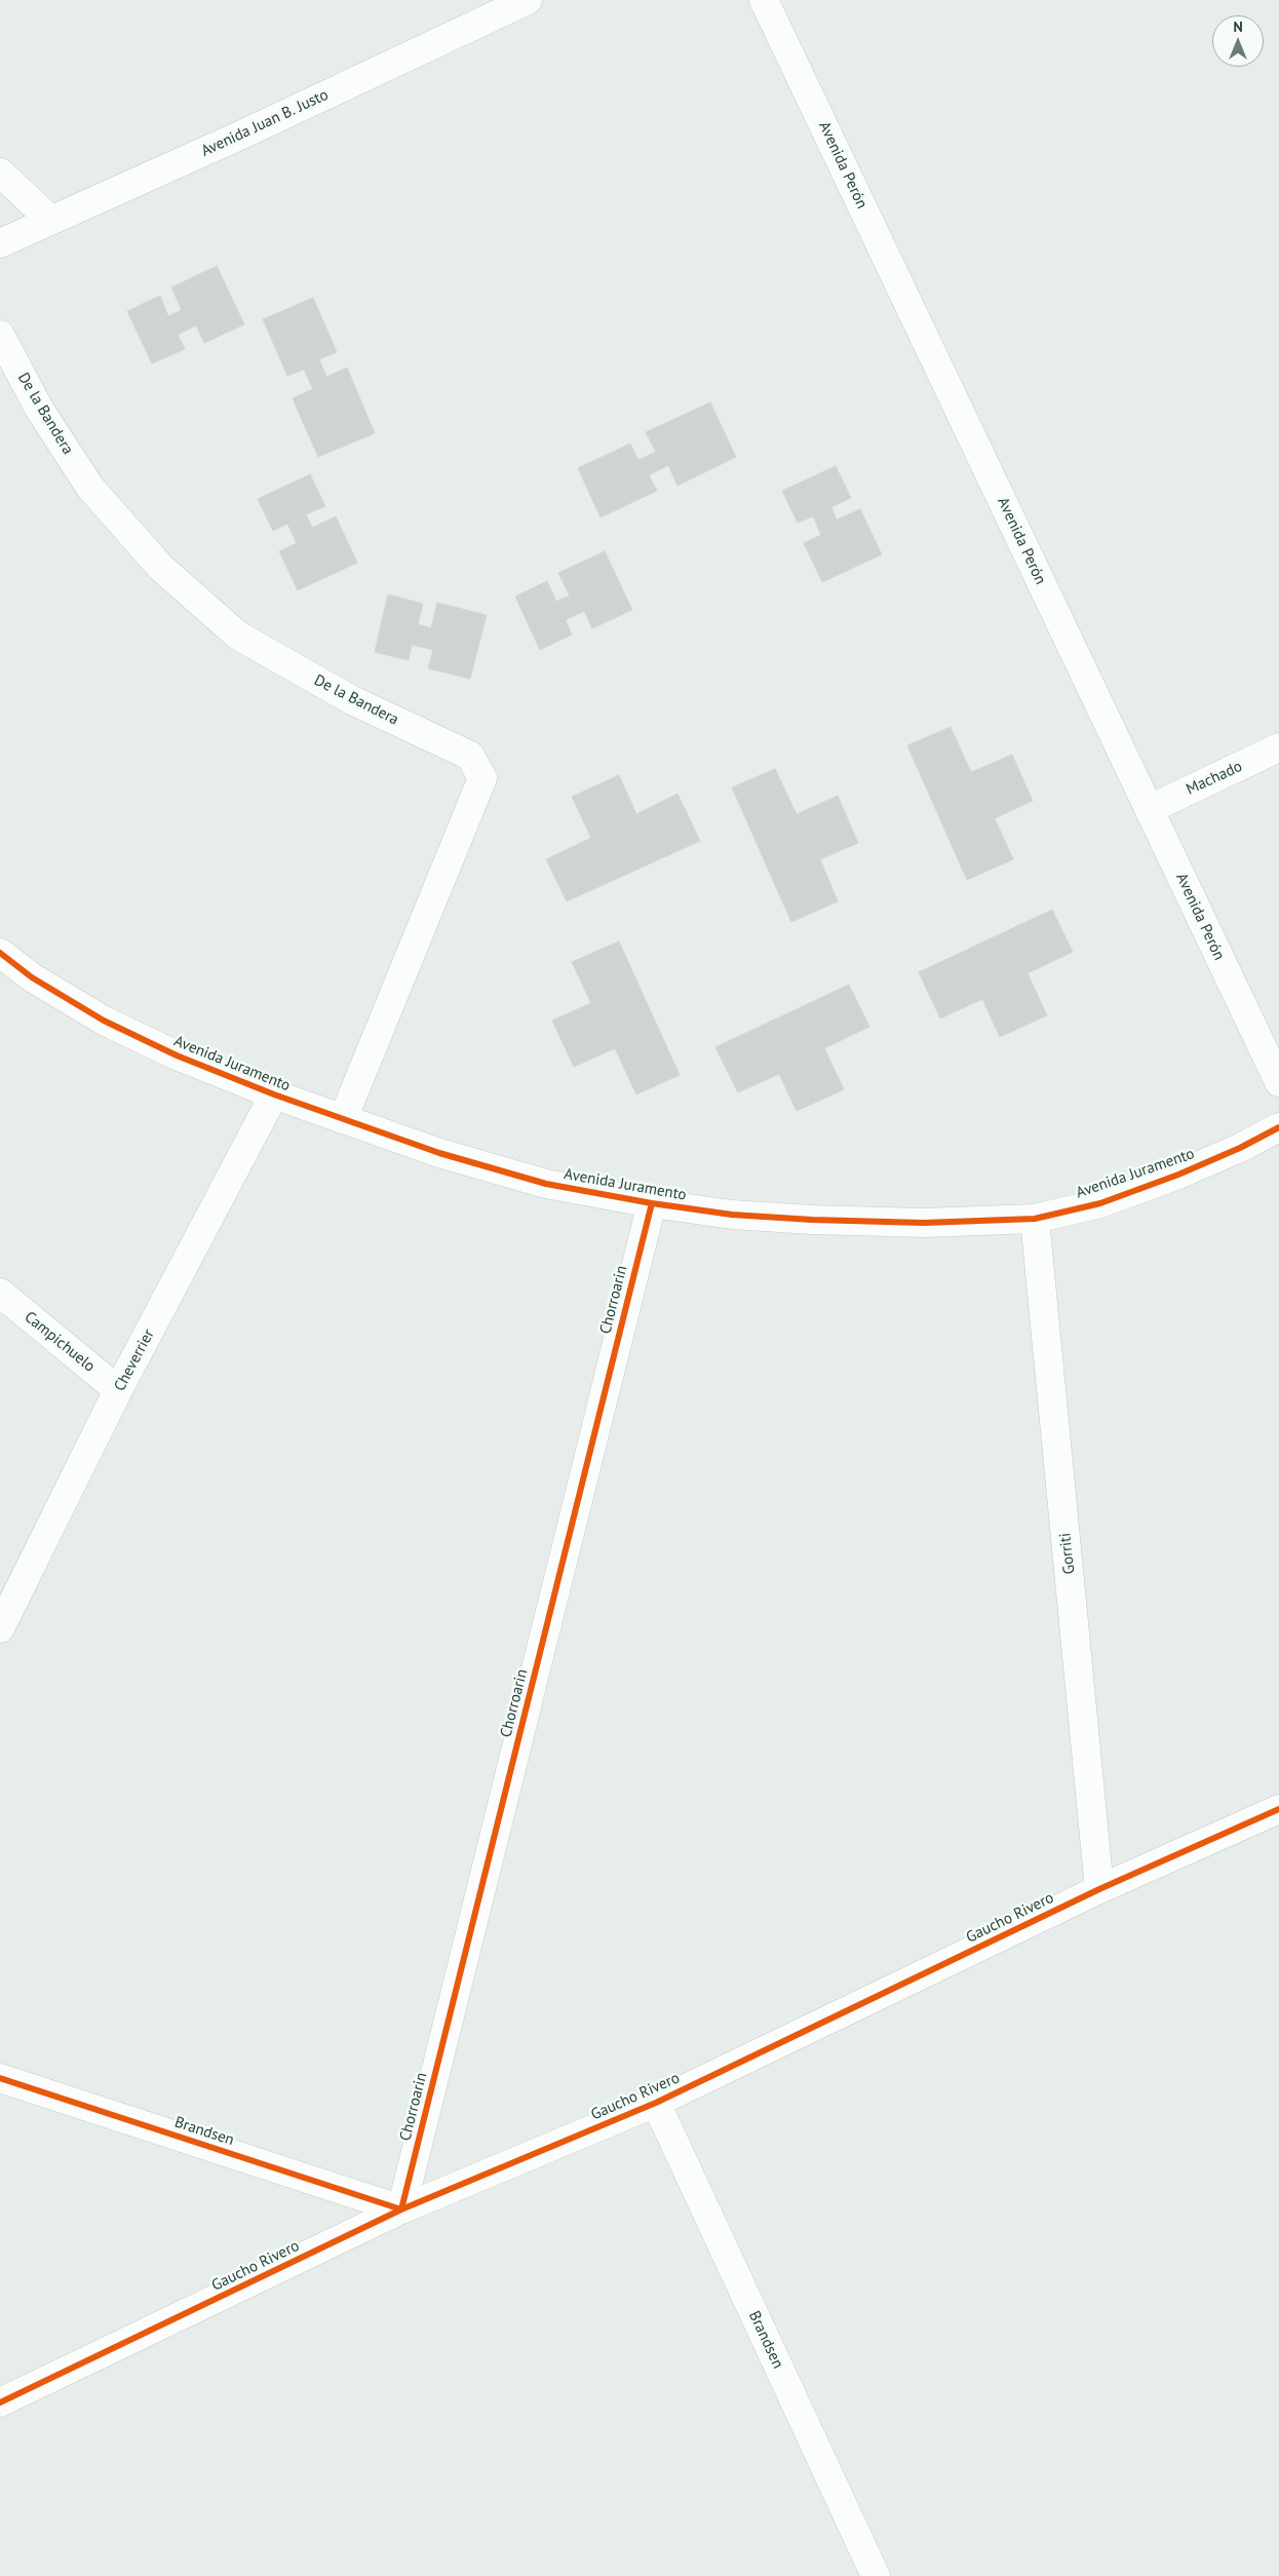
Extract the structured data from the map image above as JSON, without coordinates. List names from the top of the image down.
{
  "streets": {
    "street": [
      "Avenida Juan B. Justo",
      "Avenida Perón",
      "De la Bandera",
      "Machado",
      "Avenida Juramento",
      "Chorroarin",
      "Campichuelo",
      "Cheverrier",
      "Gorriti",
      "Gaucho Rivero",
      "Brandsen"
    ]
  },
  "crossings": [
    ["Avenida Perón", "Machado"],
    ["De la Bandera", "Avenida Juramento"],
    ["Avenida Juramento", "Chorroarin"],
    ["Avenida Juramento", "Cheverrier"],
    ["Avenida Juramento", "Gorriti"],
    ["Chorroarin", "Gaucho Rivero"],
    ["Chorroarin", "Brandsen"],
    ["Campichuelo", "Cheverrier"],
    ["Gorriti", "Gaucho Rivero"],
    ["Gaucho Rivero", "Brandsen"]
  ],
  "north": "top"
}
